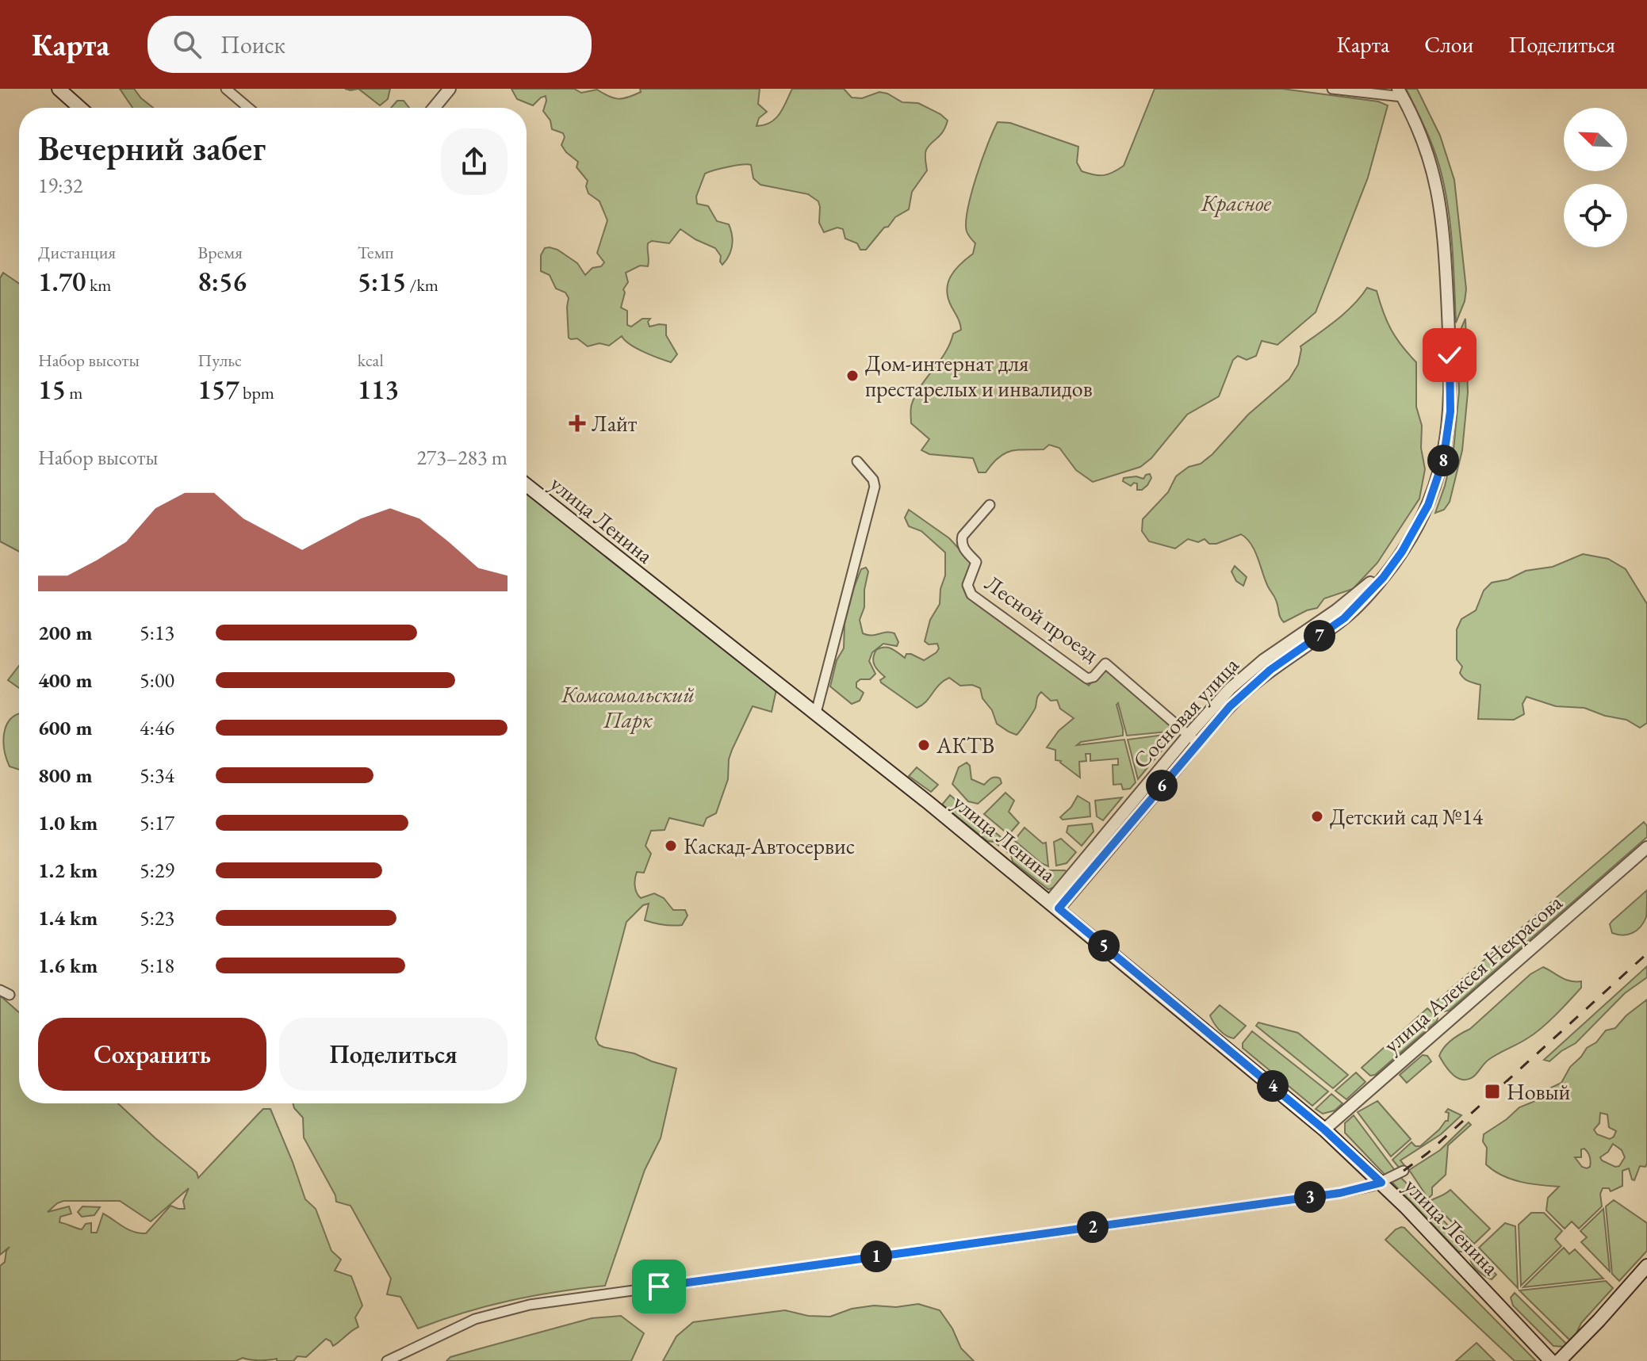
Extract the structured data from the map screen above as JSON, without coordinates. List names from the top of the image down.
{
  "streets": {
    "main road": ["улица Ленина"],
    "street": ["Лесной проезд", "Сосновая улица", "улица Алексея Некрасова"]
  },
  "crossings": [
    ["улица Ленина", "Сосновая улица"],
    ["улица Ленина", "улица Алексея Некрасова"],
    ["Лесной проезд", "Сосновая улица"]
  ],
  "parks": ["Красное", "Комсомольский Парк"],
  "places": {
    "other": [
      "Дом-интернат для престарелых и инвалидов",
      "АКТВ",
      "Детский сад №14",
      "Каскад-Автосервис"
    ],
    "health": ["Лайт"],
    "transit": ["Новый"]
  },
  "north": "top left",
  "page": {
    "header": "Карта",
    "search": "Поиск",
    "nav": ["Карта", "Слои", "Поделиться"],
    "heading": ["Вечерний забег", "19:32"],
    "stats": [
      ["Дистанция", "1.70 km"],
      ["Время", "8:56"],
      ["Темп", "5:15 /km"],
      ["Набор высоты", "15 m"],
      ["Пульс", "157 bpm"],
      ["kcal", "113"]
    ],
    "chart": ["Набор высоты", "273–283 m"],
    "pins": [
      "8",
      "7",
      "6",
      "5",
      "4",
      "3",
      "2",
      "1"
    ],
    "list": [
      {
        "name": "200 m",
        "note": "5:13"
      },
      {
        "name": "400 m",
        "note": "5:00"
      },
      {
        "name": "600 m",
        "note": "4:46"
      },
      {
        "name": "800 m",
        "note": "5:34"
      },
      {
        "name": "1.0 km",
        "note": "5:17"
      },
      {
        "name": "1.2 km",
        "note": "5:29"
      },
      {
        "name": "1.4 km",
        "note": "5:23"
      },
      {
        "name": "1.6 km",
        "note": "5:18"
      }
    ],
    "buttons": ["Сохранить", "Поделиться"]
  }
}
